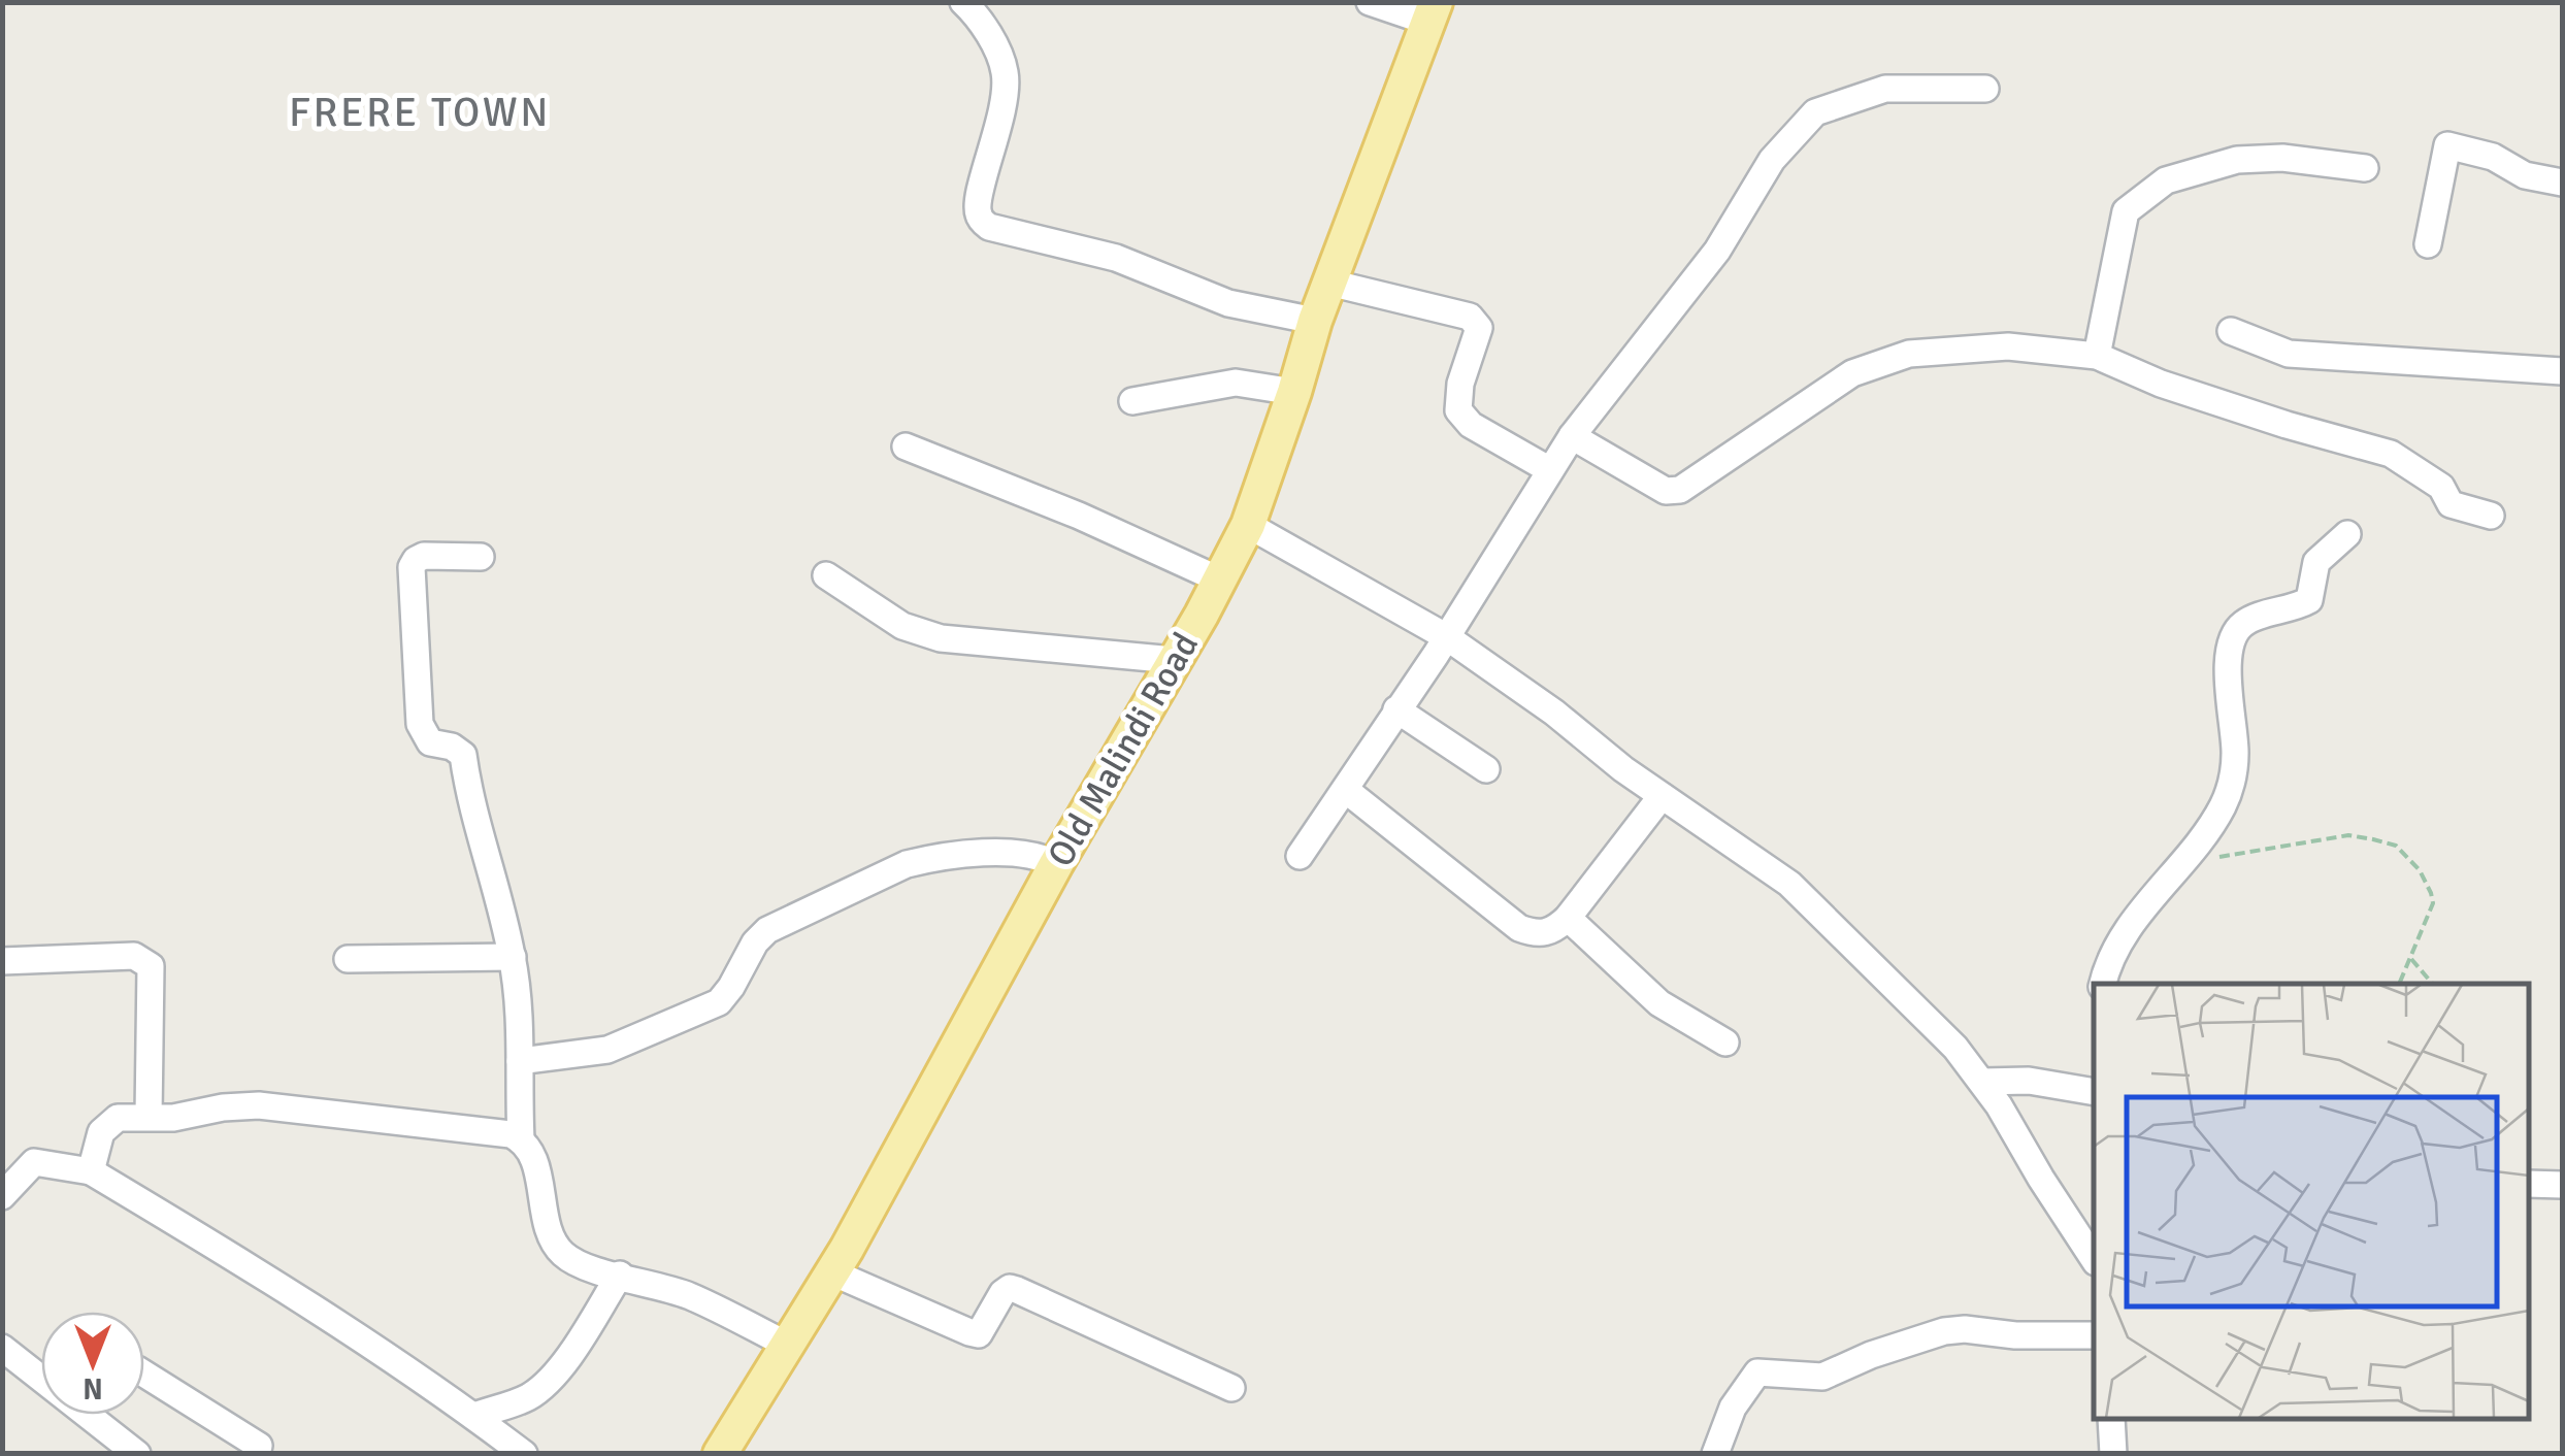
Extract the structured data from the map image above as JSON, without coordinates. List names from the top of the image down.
{
  "streets": {
    "main road": ["Old Malindi Road"]
  },
  "districts": ["FRERE TOWN"],
  "north": "bottom"
}
